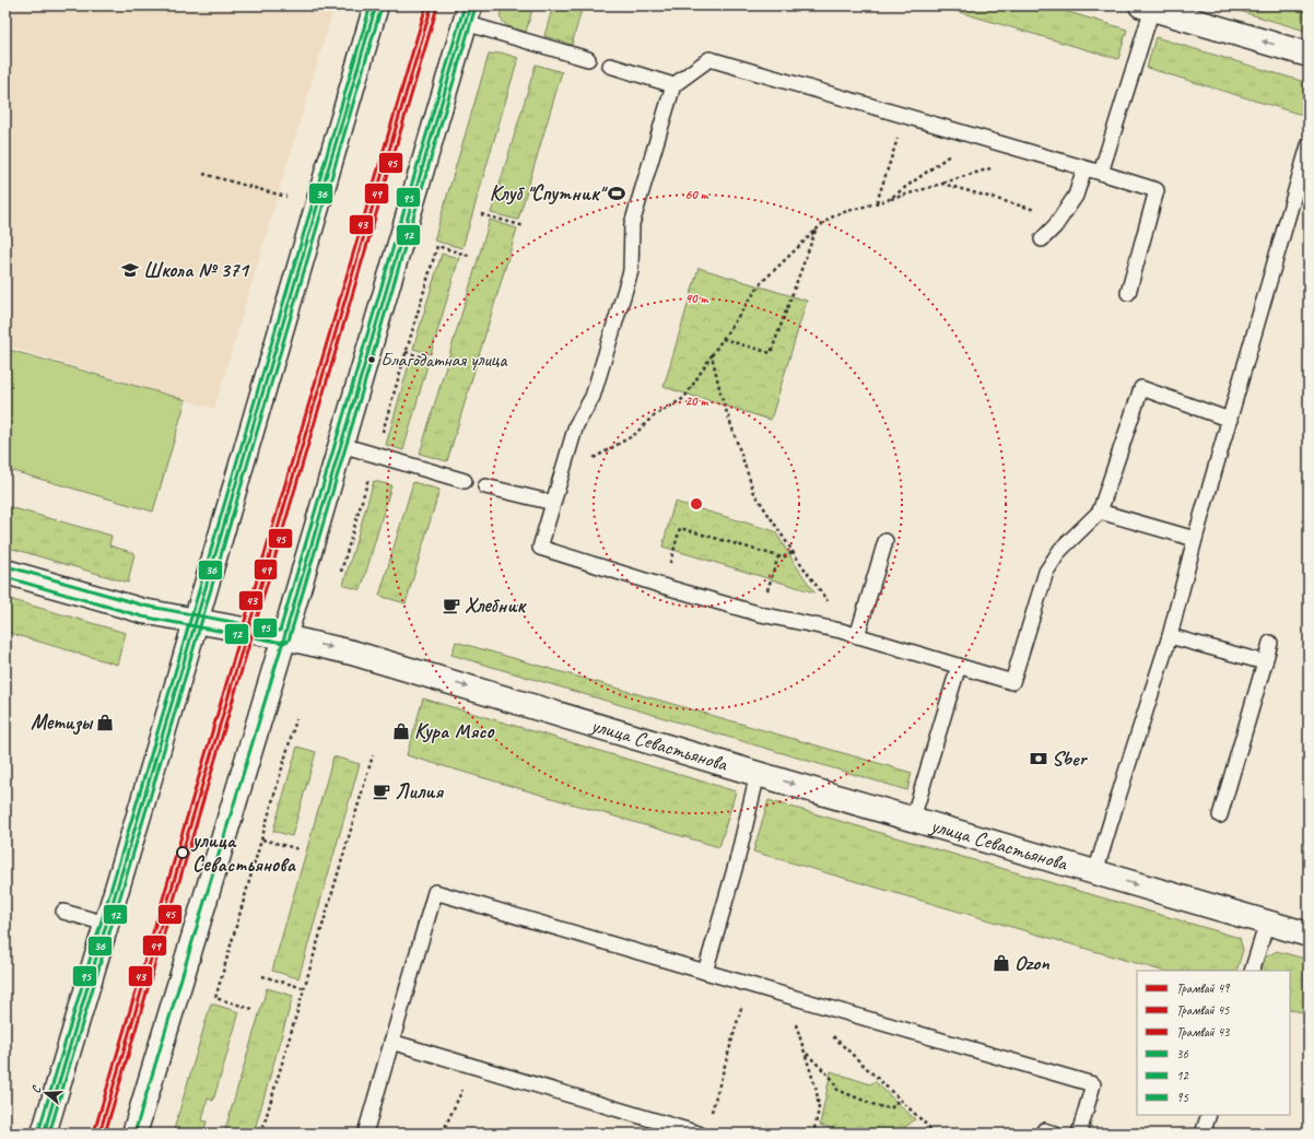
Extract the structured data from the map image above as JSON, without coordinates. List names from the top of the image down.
{
  "streets": {
    "main road": ["улица Севастьянова"]
  },
  "one_way": ["улица Севастьянова"],
  "places": {
    "sports": ["Клуб \"Спутник\""],
    "school or university": ["Школа № 371"],
    "other": ["Благодатная улица", "улица Севастьянова"],
    "cafe": ["Хлебник", "Лилия"],
    "shop": ["Метизы", "Кура Мясо", "Ozon"],
    "bank": ["Sber"]
  },
  "lines": [
    "tram line 49",
    "tram line 43",
    "transit line 36",
    "transit line 95",
    "tram line 45",
    "transit line 12"
  ],
  "legend": [
    "Трамвай 49",
    "Трамвай 45",
    "Трамвай 43",
    "36",
    "12",
    "95"
  ],
  "north": "left",
  "rings": ["60 m", "40 m", "20 m"]
}
